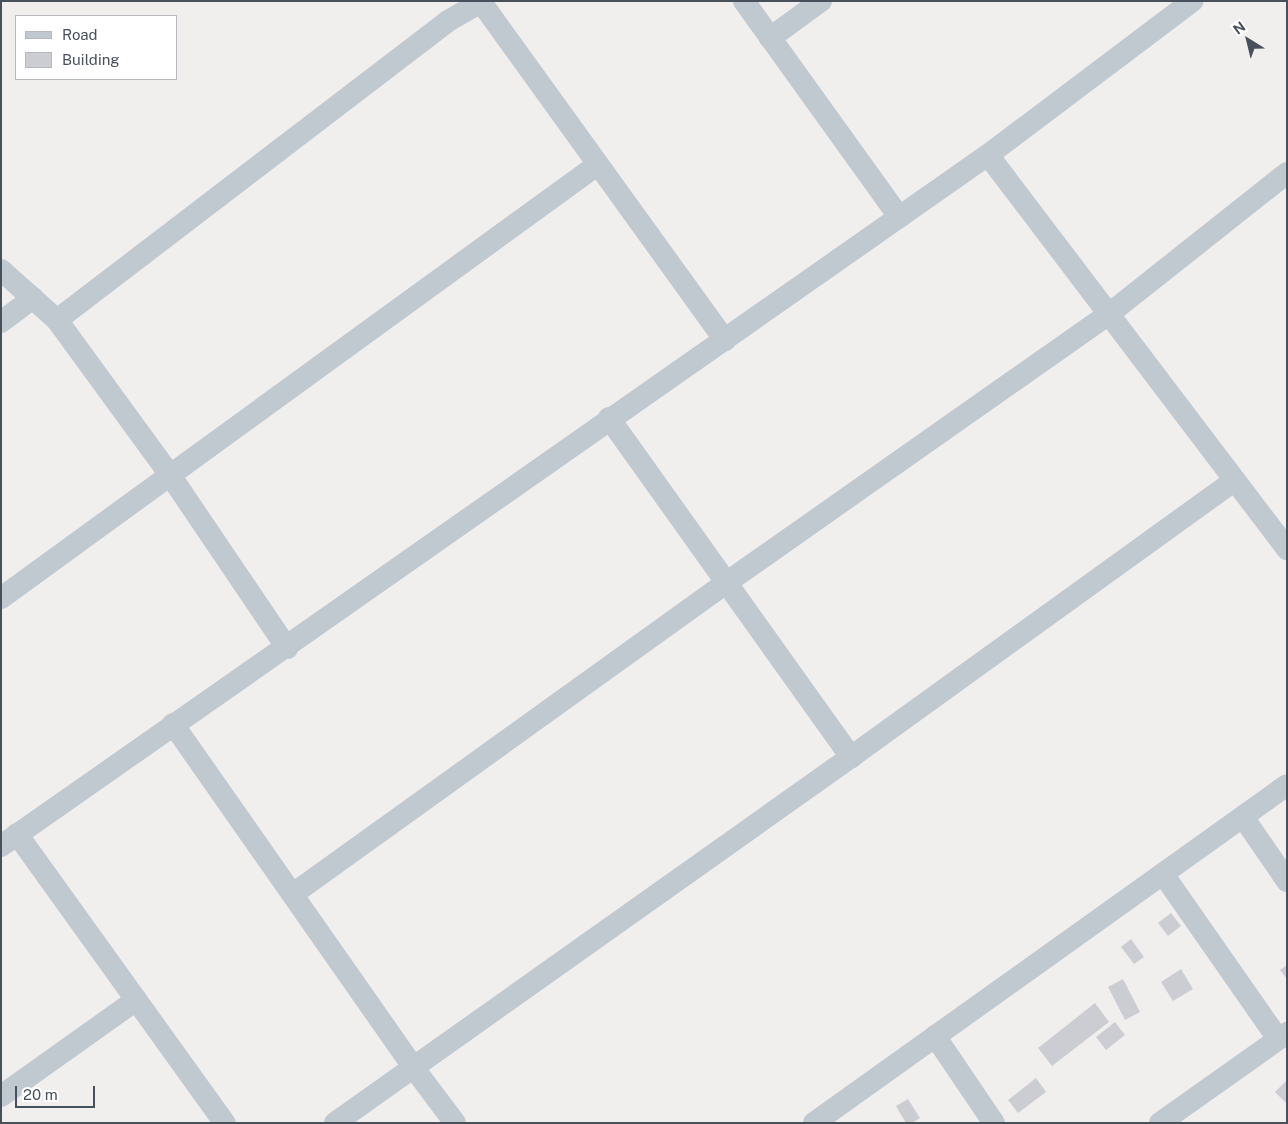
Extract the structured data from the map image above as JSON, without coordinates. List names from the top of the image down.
{
  "legend": ["Road", "Building"],
  "scale_bar": "20 m",
  "north": "top left"
}
